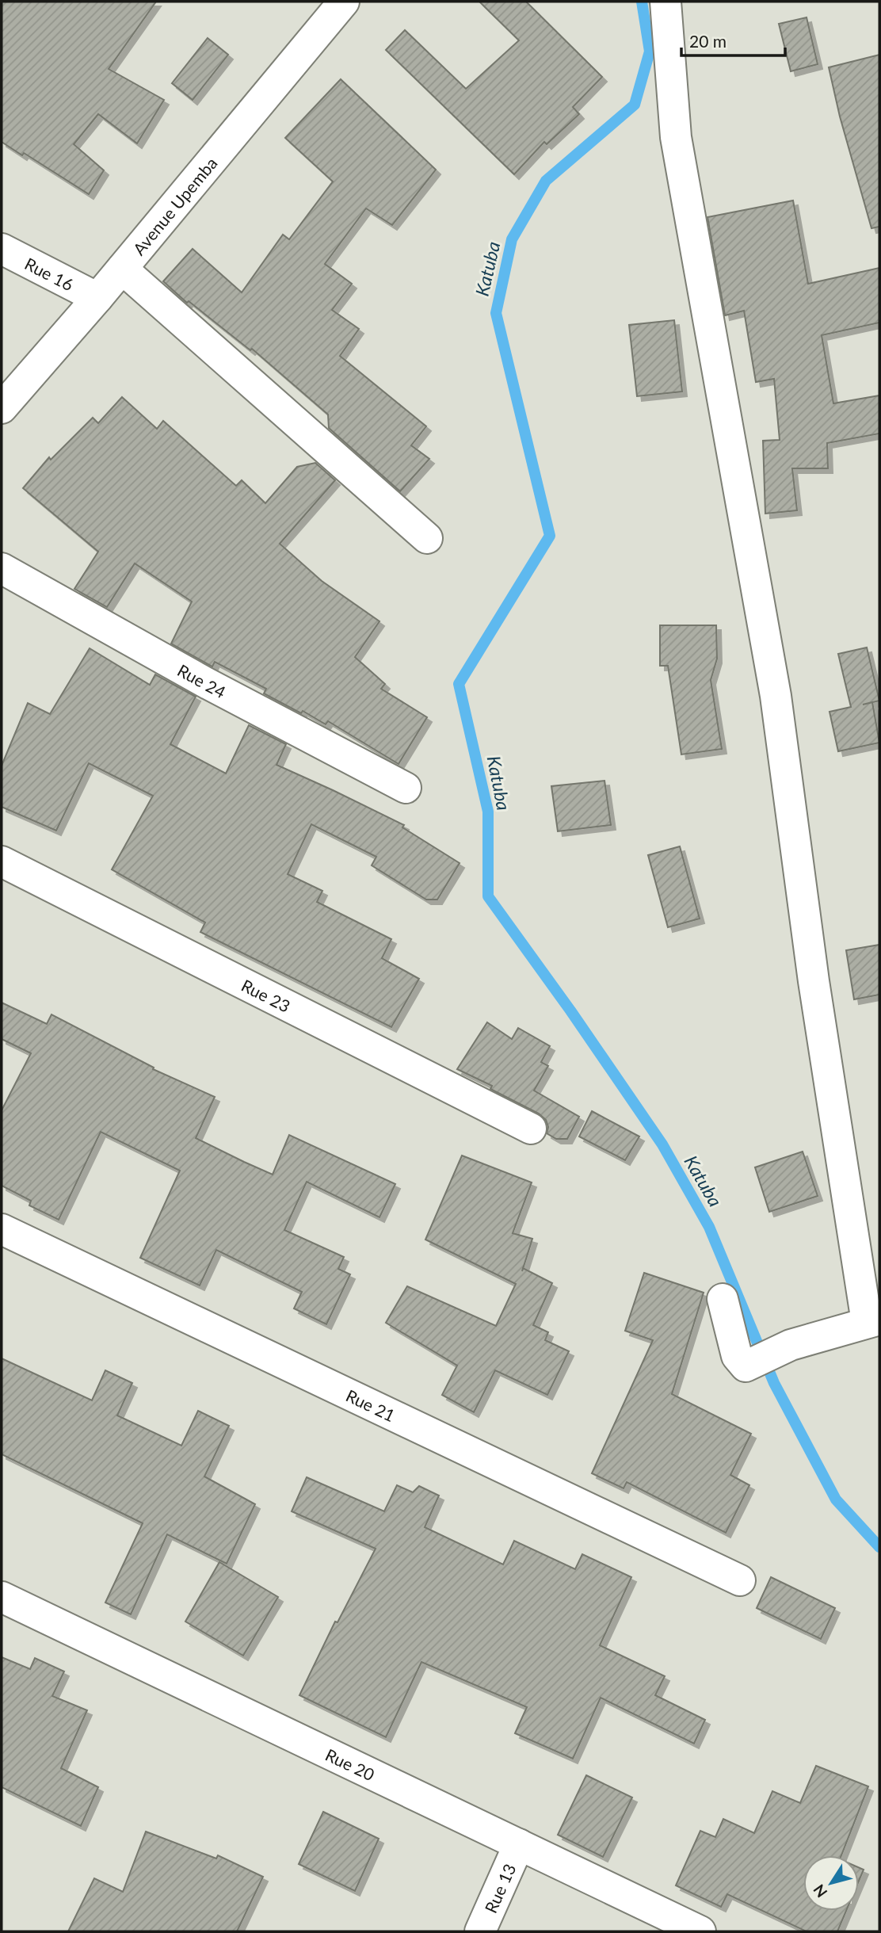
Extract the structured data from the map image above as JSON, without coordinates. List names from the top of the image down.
{
  "streets": {
    "street": [
      "Avenue Upemba",
      "Rue 16",
      "Rue 24",
      "Rue 23",
      "Rue 21",
      "Rue 20",
      "Rue 13"
    ]
  },
  "crossings": [
    ["Avenue Upemba", "Rue 16"],
    ["Rue 20", "Rue 13"]
  ],
  "water": ["Katuba"],
  "scale_bar": "20 m",
  "north": "bottom left"
}
